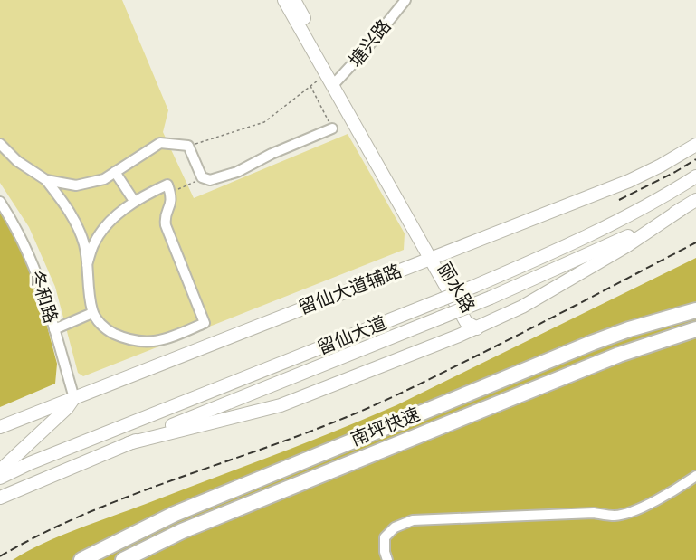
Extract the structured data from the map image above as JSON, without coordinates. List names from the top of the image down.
{
  "streets": {
    "highway": ["南坪快速"],
    "main road": ["丽水路", "留仙大道辅路", "留仙大道"],
    "street": ["塘兴路", "冬和路"]
  },
  "crossings": [
    ["塘兴路", "丽水路"],
    ["丽水路", "留仙大道辅路"],
    ["留仙大道辅路", "冬和路"]
  ]
}
